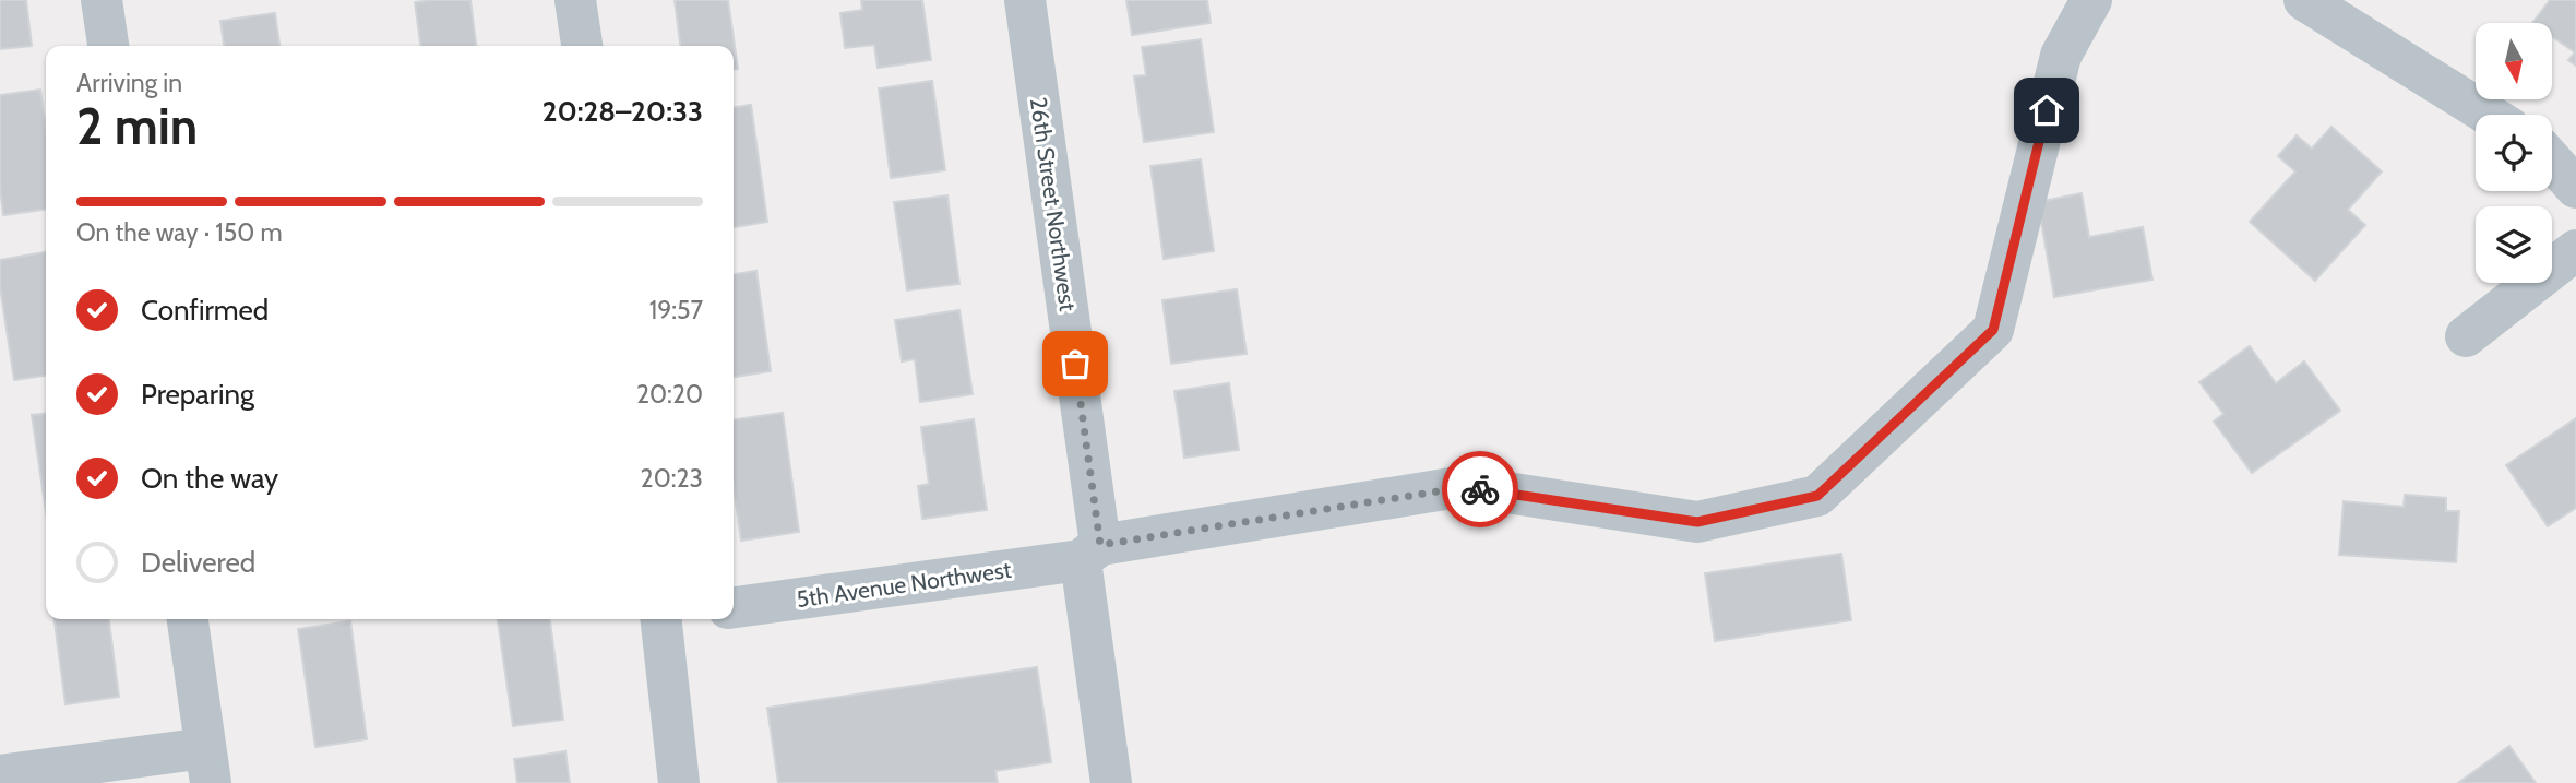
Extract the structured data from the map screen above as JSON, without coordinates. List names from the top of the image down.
{
  "streets": {
    "street": ["26th Street Northwest", "5th Avenue Northwest"]
  },
  "crossings": [
    ["26th Street Northwest", "5th Avenue Northwest"]
  ],
  "north": "bottom",
  "page": {
    "heading": ["2 min", "Arriving in", "20:28–20:33"],
    "bar": "On the way · 150 m",
    "list": [
      ["Confirmed", "19:57"],
      ["Preparing", "20:20"],
      ["On the way", "20:23"],
      "Delivered"
    ]
  }
}
